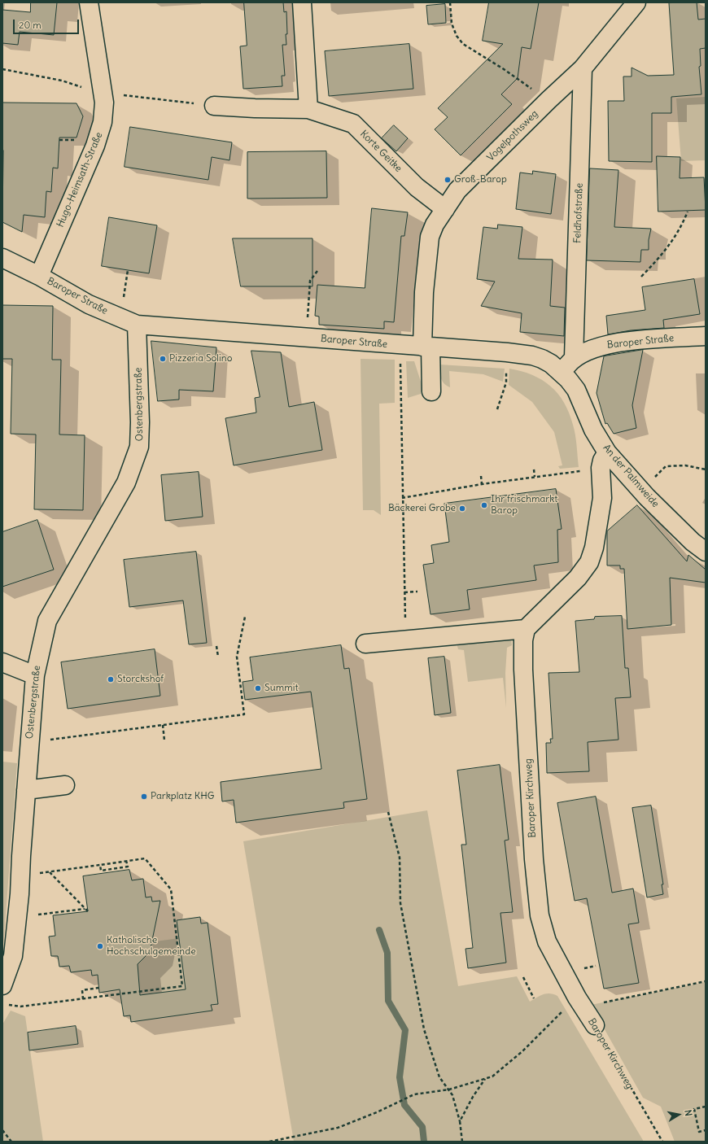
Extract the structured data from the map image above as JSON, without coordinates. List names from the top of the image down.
{
  "streets": {
    "street": [
      "Vogelpothsweg",
      "Korte Geitke",
      "Hugo-Heimsath-Straße",
      "Feldhofstraße",
      "Baroper Straße",
      "Ostenbergstraße",
      "An der Palmweide",
      "Baroper Kirchweg"
    ]
  },
  "crossings": [
    ["Vogelpothsweg", "Korte Geitke"],
    ["Vogelpothsweg", "Feldhofstraße"],
    ["Vogelpothsweg", "Baroper Straße"],
    ["Hugo-Heimsath-Straße", "Baroper Straße"],
    ["Feldhofstraße", "Baroper Straße"],
    ["Baroper Straße", "Ostenbergstraße"],
    ["Baroper Straße", "An der Palmweide"]
  ],
  "places": [
    "Groß-Barop",
    "Pizzeria Solino",
    "Ihr frischmarkt Barop",
    "Bäckerei Grobe",
    "Storckshof",
    "Summit",
    "Parkplatz KHG",
    "Katholische Hochschulgemeinde"
  ],
  "scale_bar": "20 m",
  "north": "right"
}
